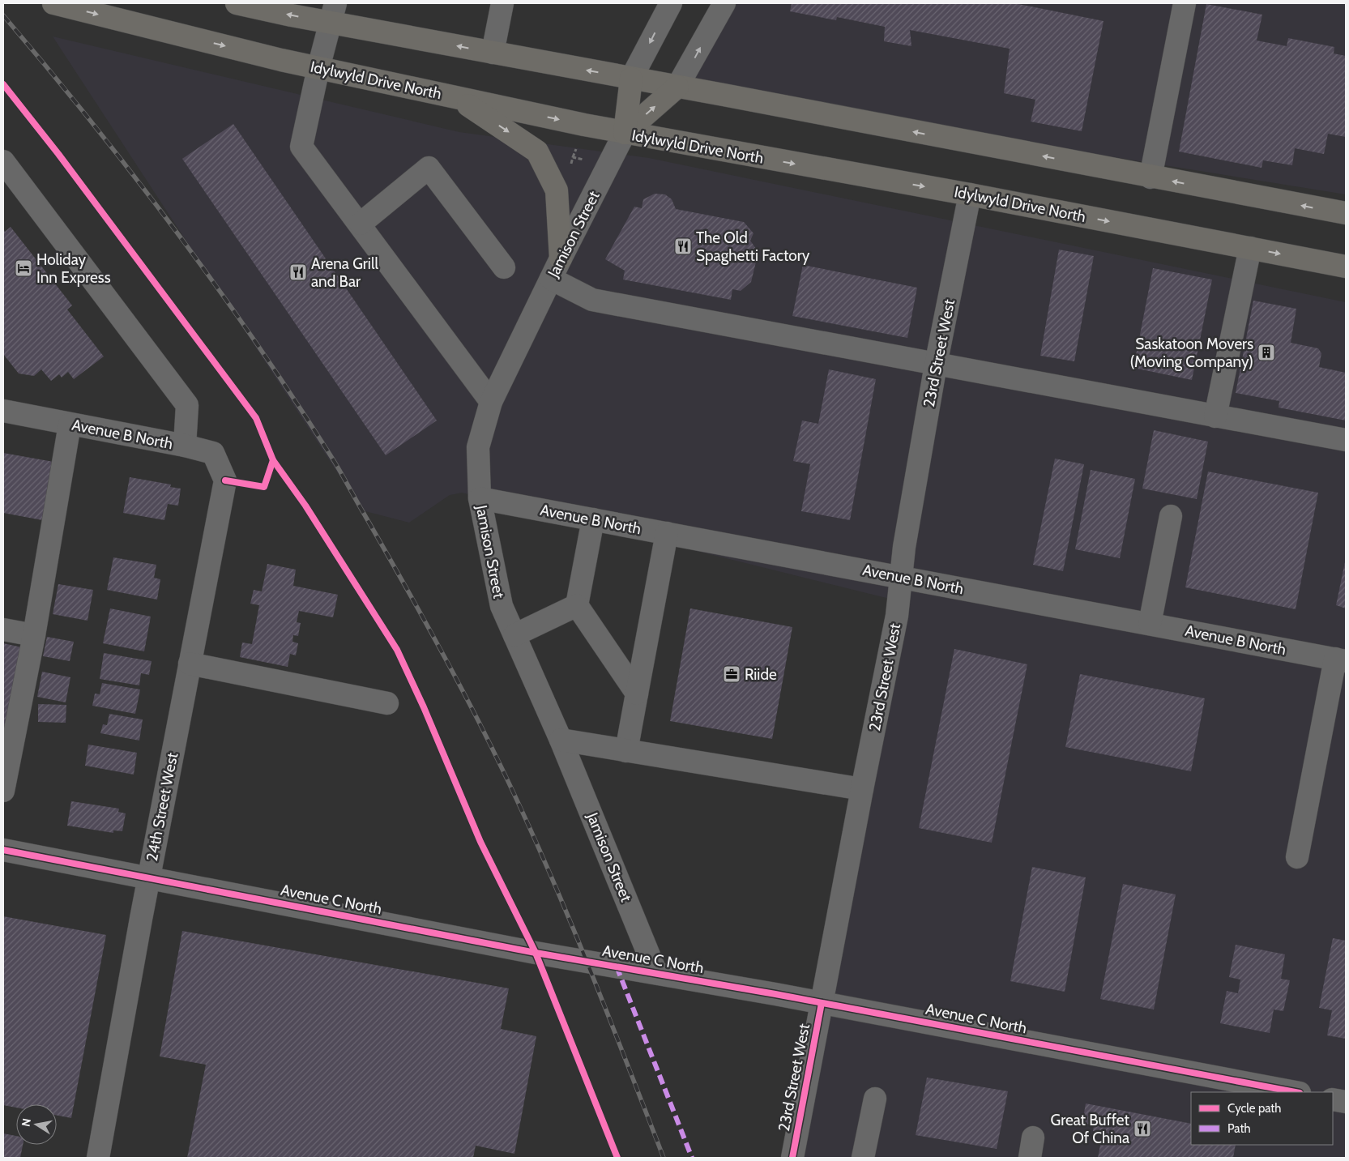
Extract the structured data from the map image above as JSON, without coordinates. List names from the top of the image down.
{
  "streets": {
    "main road": ["Idylwyld Drive North"],
    "street": [
      "Jamison Street",
      "23rd Street West",
      "Avenue B North",
      "24th Street West",
      "Avenue C North"
    ]
  },
  "crossings": [
    ["Idylwyld Drive North", "Jamison Street"],
    ["Idylwyld Drive North", "23rd Street West"],
    ["Jamison Street", "Avenue B North"],
    ["Jamison Street", "Avenue C North"],
    ["23rd Street West", "Avenue B North"],
    ["23rd Street West", "Avenue C North"],
    ["Avenue B North", "24th Street West"],
    ["24th Street West", "Avenue C North"]
  ],
  "places": {
    "restaurant": ["The Old Spaghetti Factory", "Arena Grill and Bar", "Great Buffet Of China"],
    "hotel": ["Holiday Inn Express"],
    "building": ["Saskatoon Movers (Moving Company)"],
    "office": ["Riide"]
  },
  "legend": ["Cycle path", "Path"],
  "north": "left"
}
